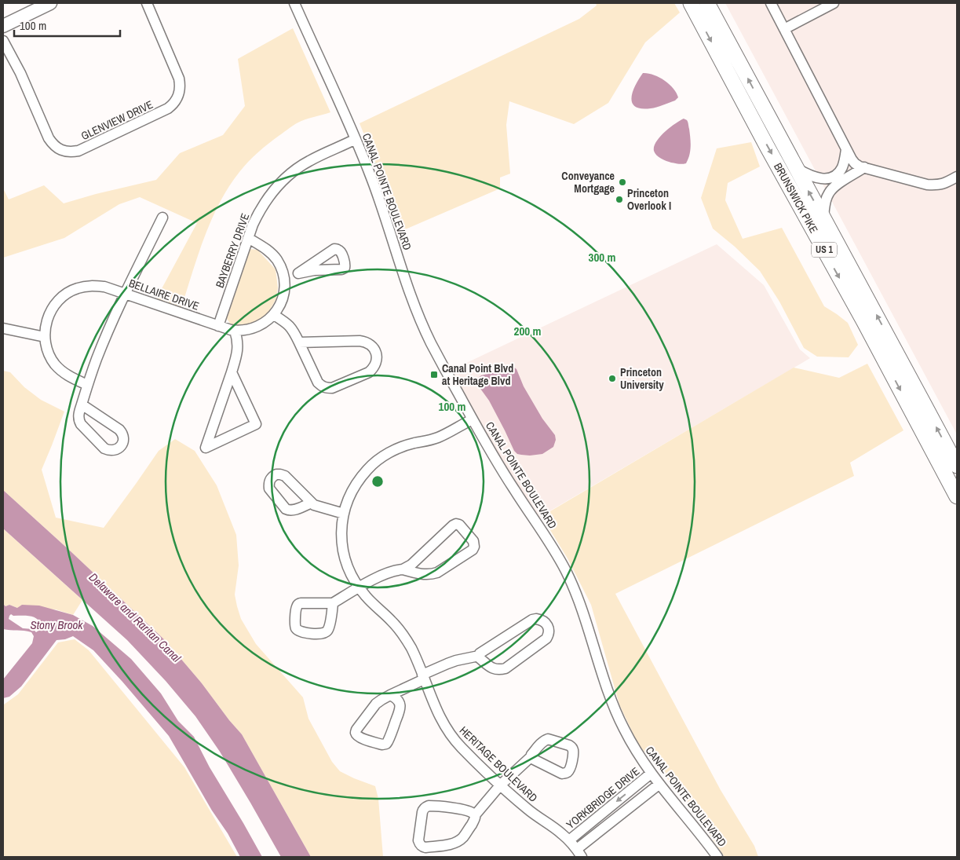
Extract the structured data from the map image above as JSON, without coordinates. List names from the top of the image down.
{
  "streets": {
    "highway": ["BRUNSWICK PIKE", "US 1"],
    "street": [
      "GLENVIEW DRIVE",
      "CANAL POINTE BOULEVARD",
      "BAYBERRY DRIVE",
      "BELLAIRE DRIVE",
      "HERITAGE BOULEVARD",
      "YORKBRIDGE DRIVE"
    ]
  },
  "crossings": [
    ["CANAL POINTE BOULEVARD", "BAYBERRY DRIVE"],
    ["CANAL POINTE BOULEVARD", "HERITAGE BOULEVARD"],
    ["CANAL POINTE BOULEVARD", "YORKBRIDGE DRIVE"],
    ["BAYBERRY DRIVE", "BELLAIRE DRIVE"],
    ["HERITAGE BOULEVARD", "YORKBRIDGE DRIVE"]
  ],
  "water": ["Delaware and Raritan Canal", "Stony Brook"],
  "places": {
    "other": ["Conveyance Mortgage", "Princeton Overlook I", "Princeton University"],
    "transit": ["Canal Point Blvd at Heritage Blvd"]
  },
  "scale_bar": "100 m",
  "rings": ["300 m", "200 m", "100 m"]
}
